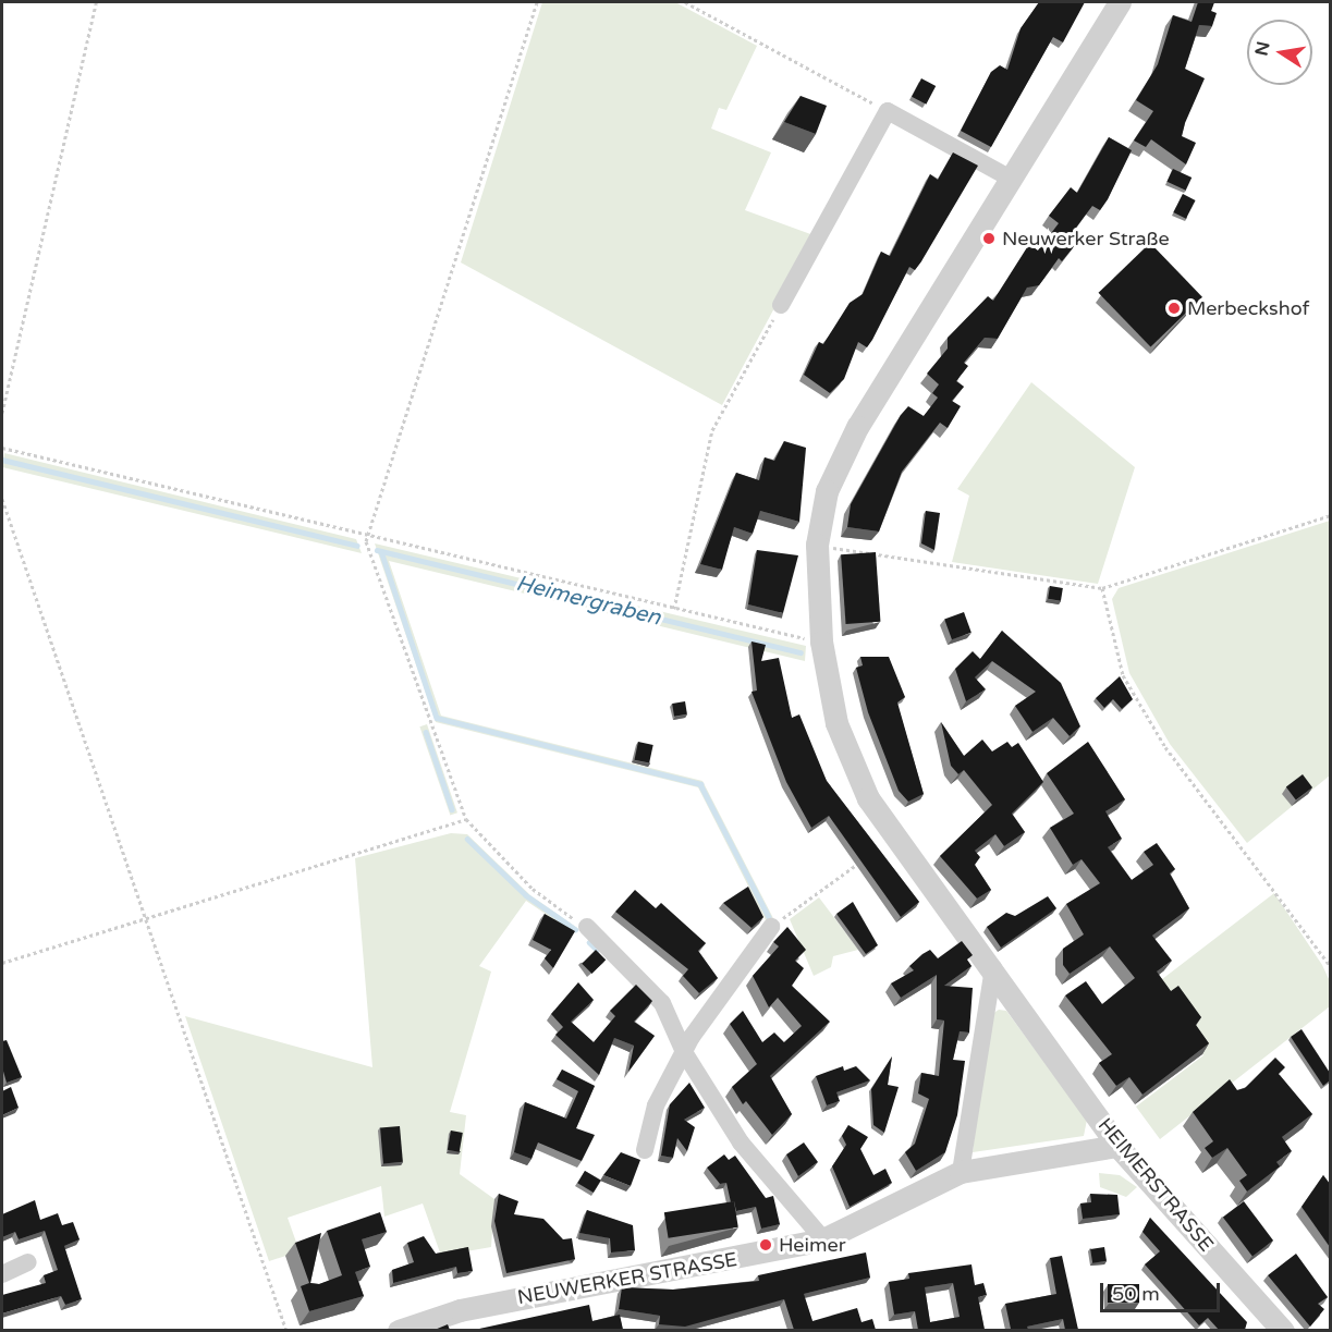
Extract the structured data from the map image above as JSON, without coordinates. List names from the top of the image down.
{
  "streets": {
    "street": ["HEIMERSTRASSE", "NEUWERKER STRASSE"]
  },
  "crossings": [
    ["HEIMERSTRASSE", "NEUWERKER STRASSE"]
  ],
  "water": ["Heimergraben"],
  "places": ["Neuwerker Straße", "Merbeckshof", "Heimer"],
  "scale_bar": "50 m",
  "north": "left"
}
